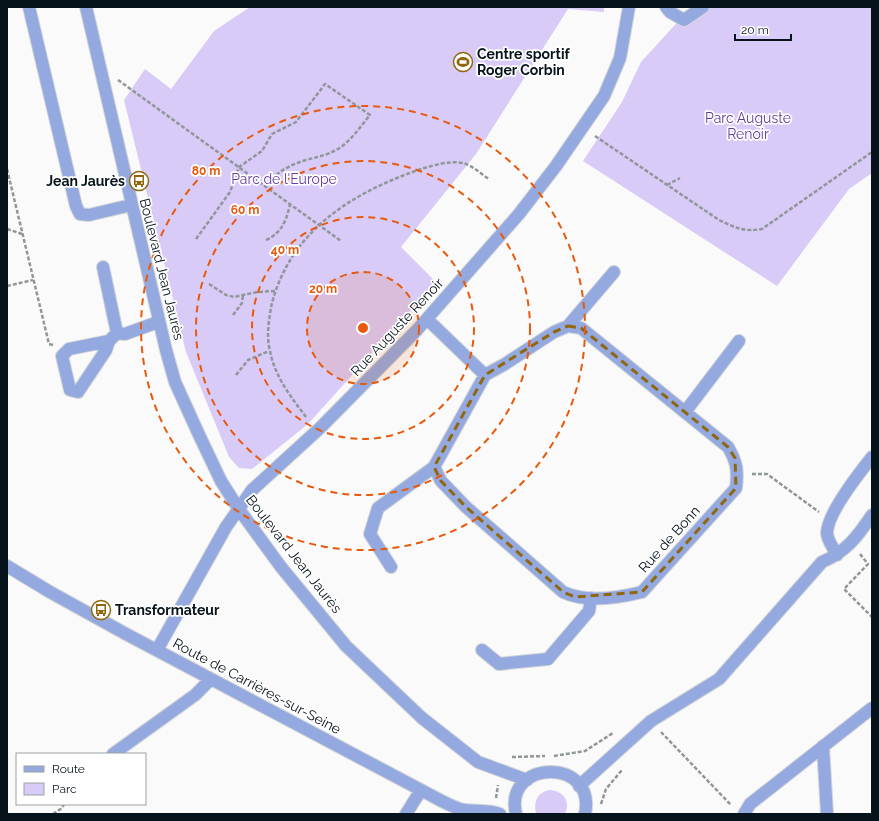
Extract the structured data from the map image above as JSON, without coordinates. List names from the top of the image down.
{
  "streets": {
    "street": [
      "Boulevard Jean Jaurès",
      "Rue Auguste Renoir",
      "Rue de Bonn",
      "Route de Carrières-sur-Seine"
    ]
  },
  "crossings": [
    ["Boulevard Jean Jaurès", "Rue Auguste Renoir"],
    ["Rue Auguste Renoir", "Route de Carrières-sur-Seine"]
  ],
  "parks": ["Parc Auguste Renoir", "Parc de l'Europe"],
  "places": {
    "sports": ["Centre sportif Roger Corbin"],
    "bus stop": ["Jean Jaurès", "Transformateur"]
  },
  "legend": ["Route", "Parc"],
  "scale_bar": "20 m",
  "rings": [
    "80 m",
    "60 m",
    "40 m",
    "20 m"
  ]
}
